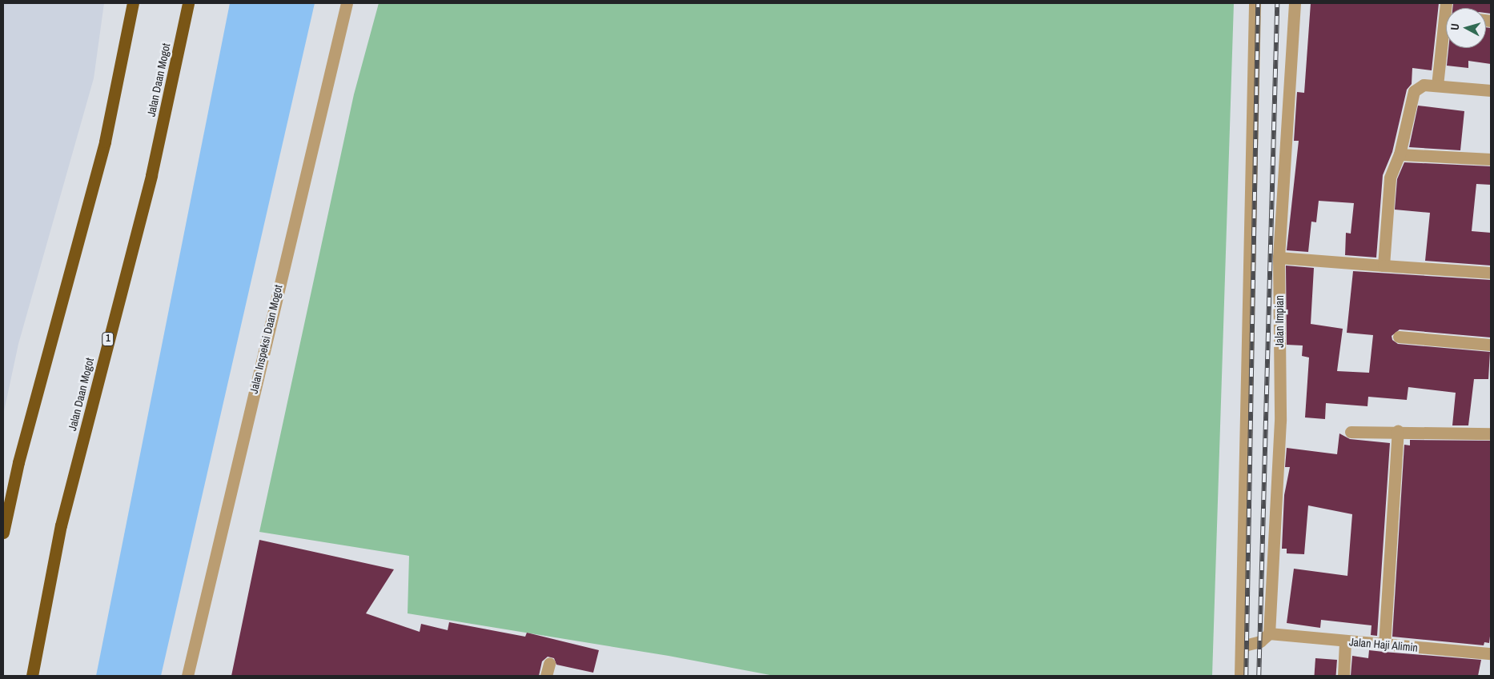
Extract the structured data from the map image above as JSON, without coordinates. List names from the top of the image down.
{
  "streets": {
    "highway": ["Jalan Daan Mogot", "1"],
    "street": ["Jalan Impian", "Jalan Inspeksi Daan Mogot", "Jalan Haji Alimin"]
  },
  "crossings": [
    ["Jalan Impian", "Jalan Haji Alimin"]
  ],
  "north": "left"
}
